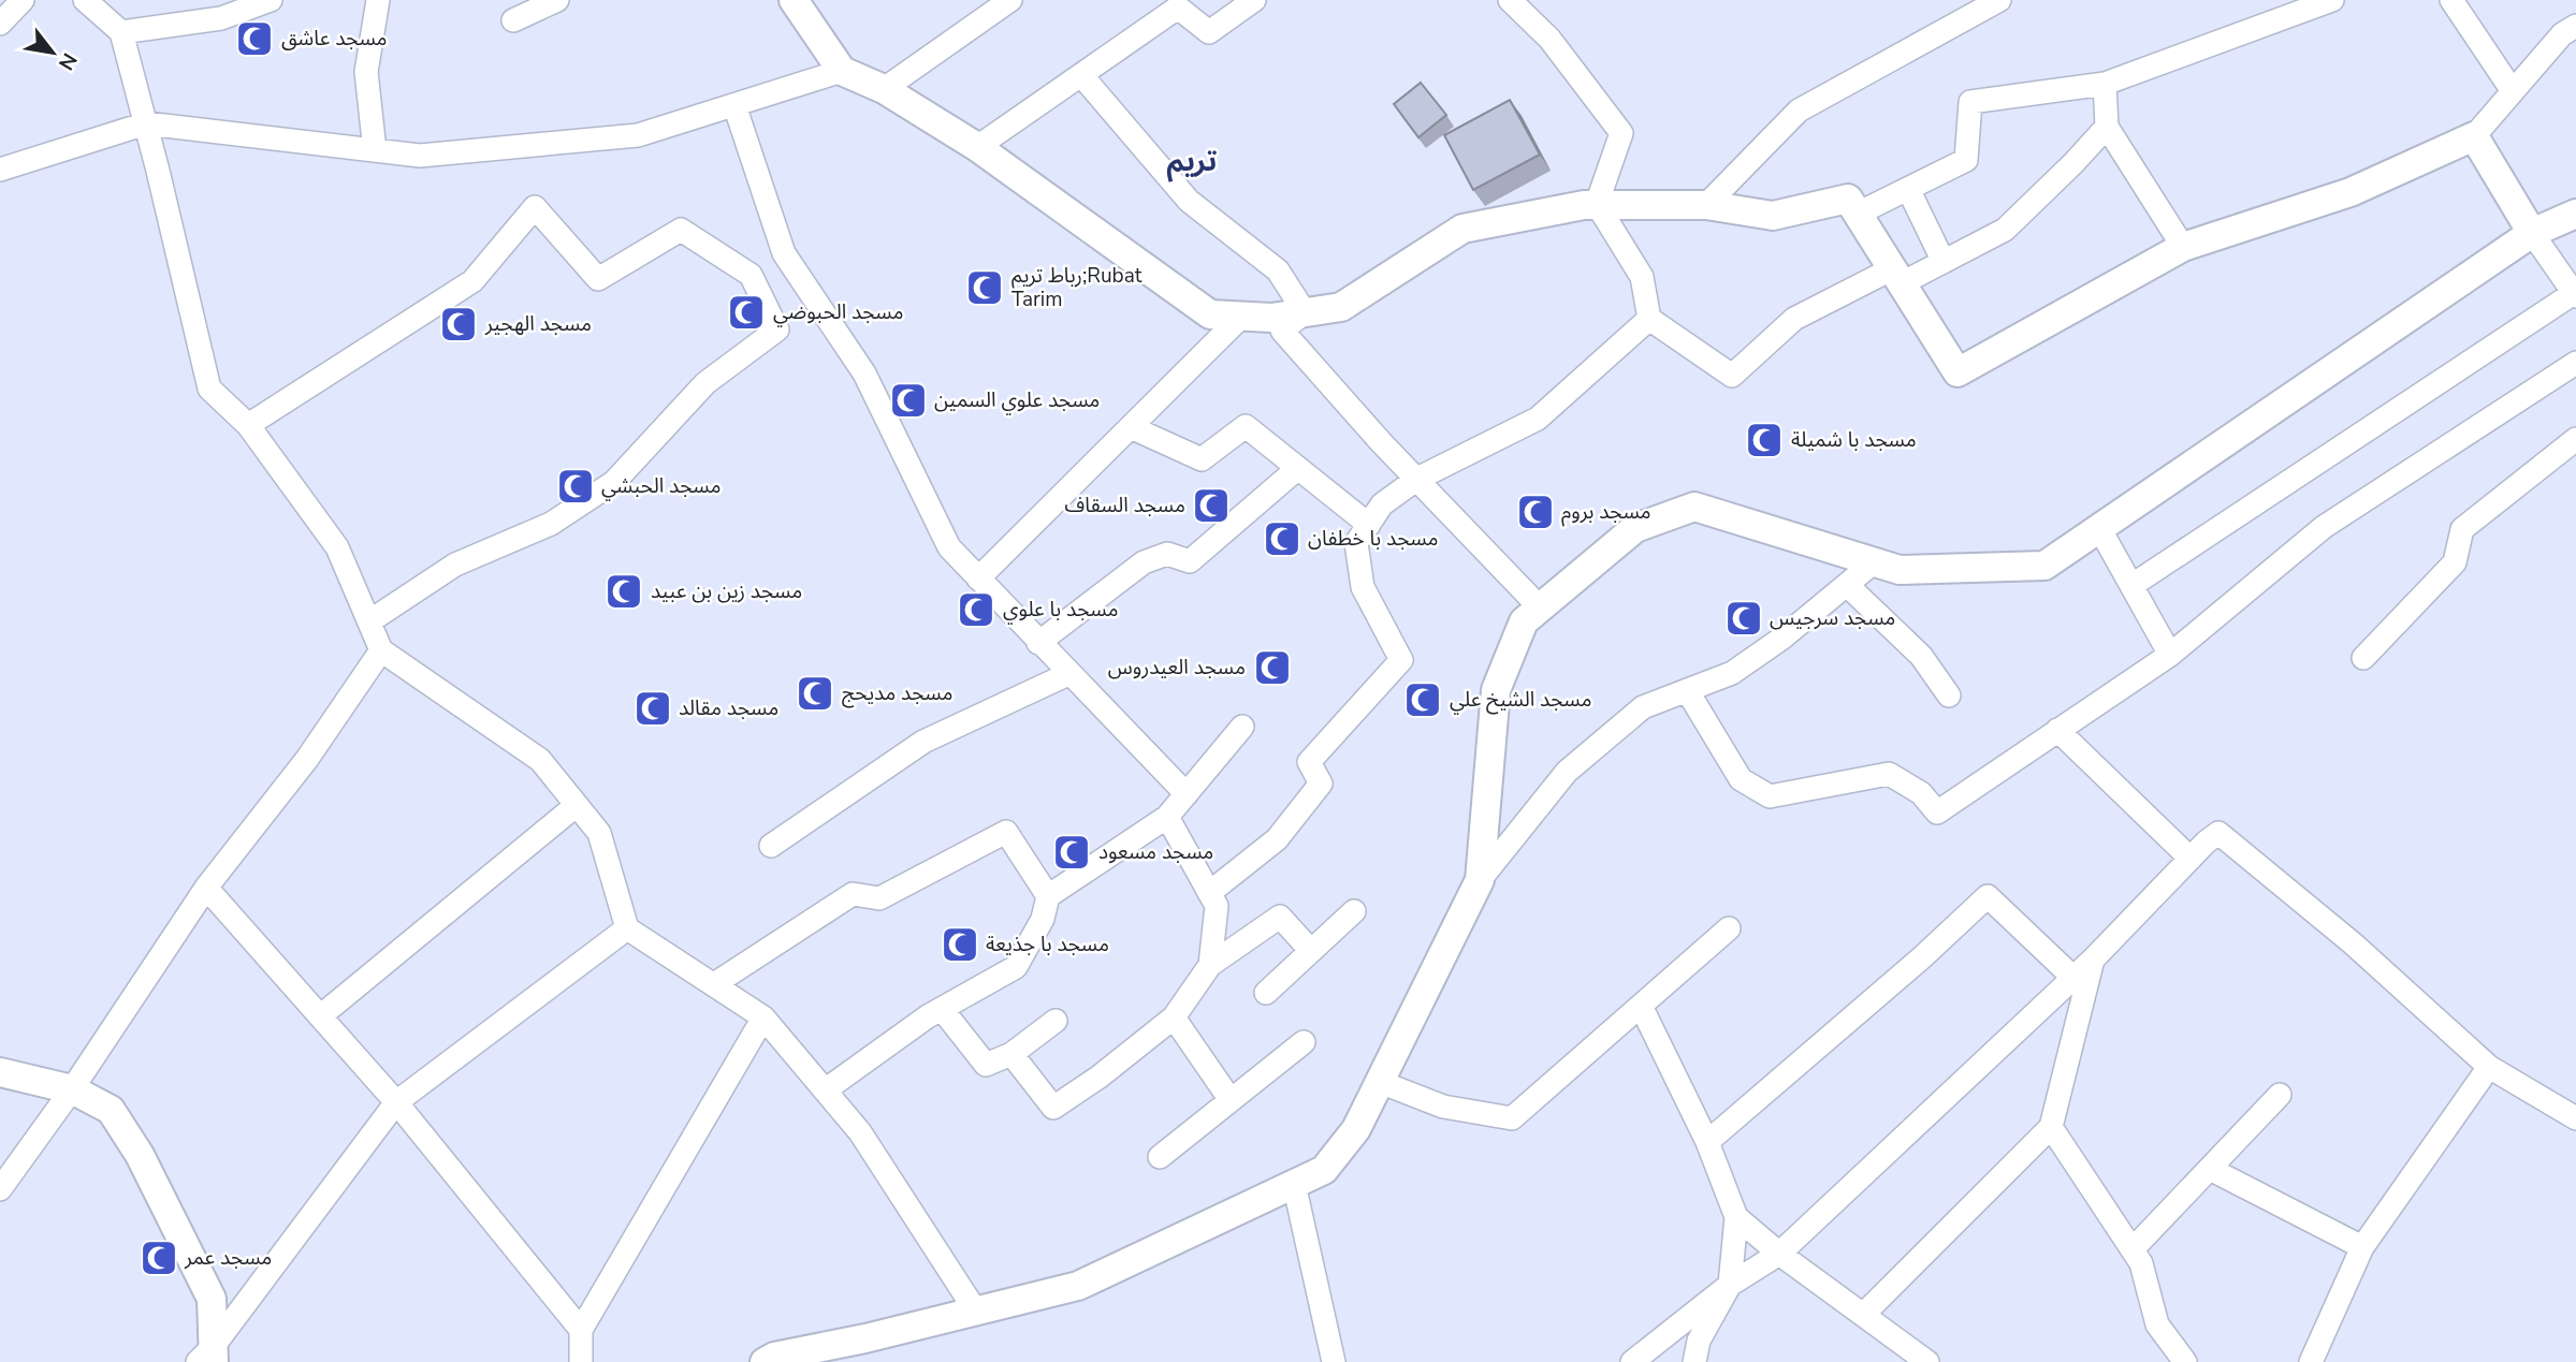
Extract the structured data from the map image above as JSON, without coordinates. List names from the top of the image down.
{
  "districts": ["تريم"],
  "places": {
    "mosque": [
      "مسجد عاشق",
      "رباط تريم;Rubat Tarim",
      "مسجد الحبوضي",
      "مسجد الهجير",
      "مسجد علوي السمين",
      "مسجد با شميلة",
      "مسجد الحبشي",
      "مسجد السقاف",
      "مسجد بروم",
      "مسجد با خطفان",
      "مسجد زين بن عبيد",
      "مسجد با علوي",
      "مسجد سرجيس",
      "مسجد العيدروس",
      "مسجد مديحج",
      "مسجد الشيخ علي",
      "مسجد مقالد",
      "مسجد مسعود",
      "مسجد با جذيعة",
      "مسجد عمر"
    ]
  },
  "north": "bottom right"
}
